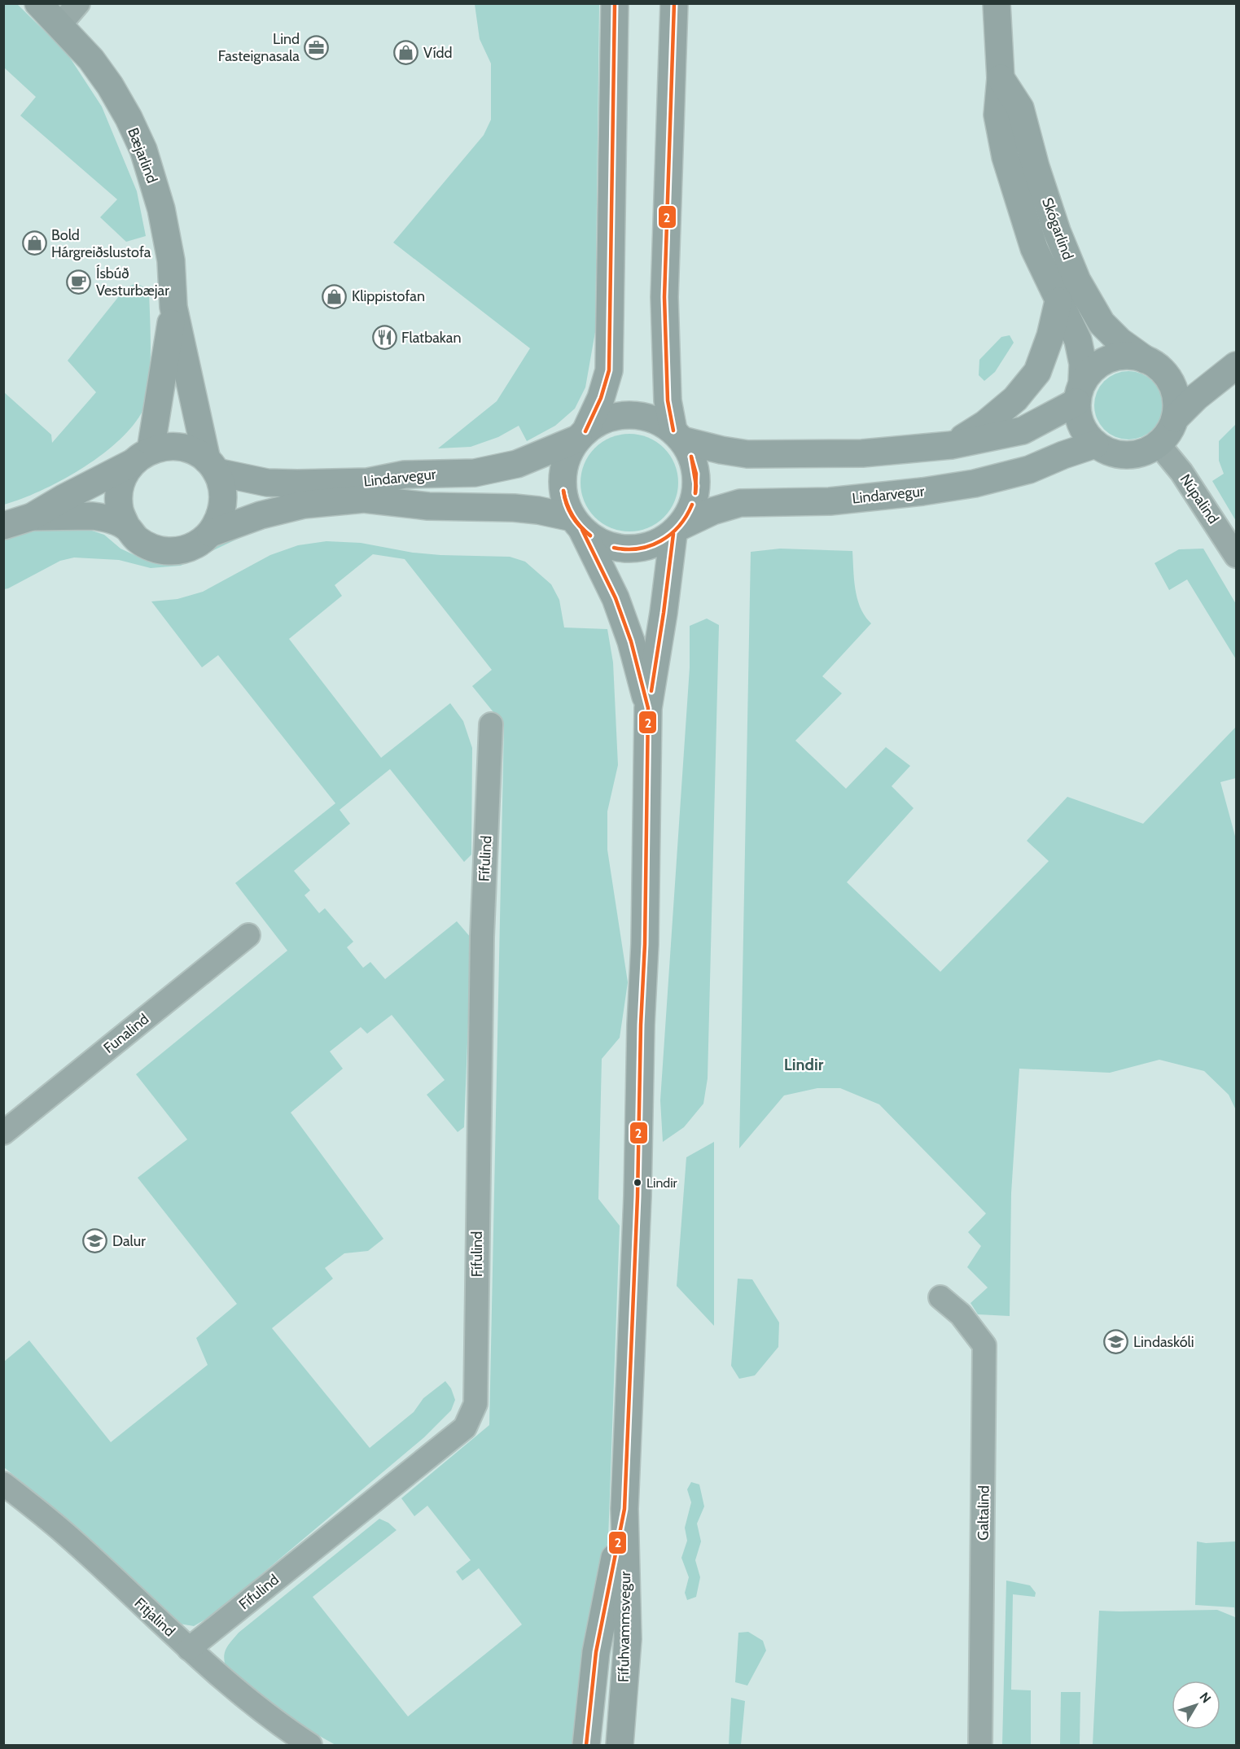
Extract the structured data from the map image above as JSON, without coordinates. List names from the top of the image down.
{
  "streets": {
    "street": [
      "Bæjarlind",
      "Skógarlind",
      "Lindarvegur",
      "Núpalind",
      "Fífulind",
      "Funalind",
      "Galtalind",
      "Fitjalind",
      "Fífuhvammsvegur"
    ]
  },
  "crossings": [
    ["Bæjarlind", "Lindarvegur"],
    ["Skógarlind", "Lindarvegur"],
    ["Skógarlind", "Núpalind"],
    ["Lindarvegur", "Núpalind"],
    ["Lindarvegur", "Fífuhvammsvegur"],
    ["Fífulind", "Fitjalind"]
  ],
  "districts": ["Lindir"],
  "places": {
    "office": ["Lind Fasteignasala"],
    "shop": ["Vídd", "Bold Hárgreiðslustofa", "Klippistofan"],
    "cafe": ["Ísbúð Vesturbæjar"],
    "restaurant": ["Flatbakan"],
    "other": ["Lindir"],
    "school or university": ["Dalur", "Lindaskóli"]
  },
  "lines": ["transit line 2"],
  "north": "top right"
}
